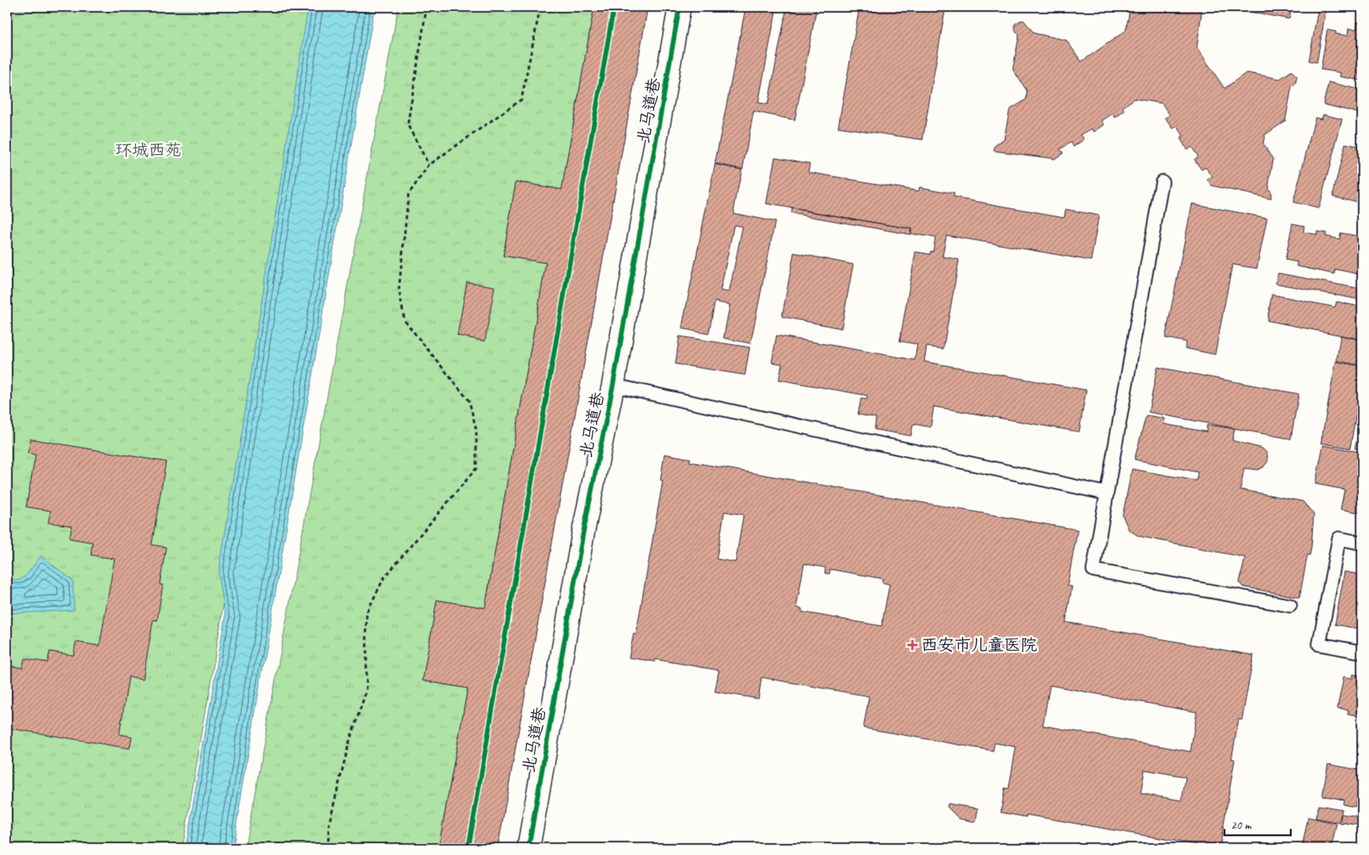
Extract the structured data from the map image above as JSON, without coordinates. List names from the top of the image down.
{
  "streets": {
    "street": ["北马道巷"]
  },
  "parks": ["环城西苑"],
  "places": {
    "health": ["西安市儿童医院"]
  },
  "scale_bar": "20 m"
}
